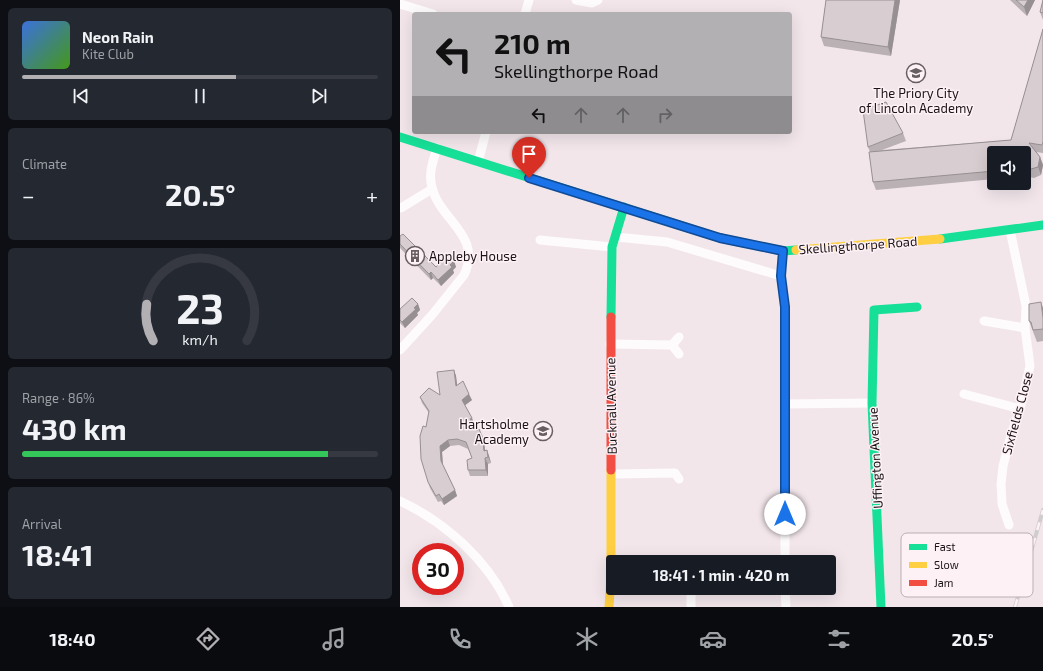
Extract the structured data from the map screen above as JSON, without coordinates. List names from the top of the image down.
{
  "streets": {
    "street": [
      "Skellingthorpe Road",
      "Bucknall Avenue",
      "Sixfields Close",
      "Uffington Avenue"
    ]
  },
  "crossings": [
    ["Skellingthorpe Road", "Bucknall Avenue"],
    ["Skellingthorpe Road", "Sixfields Close"]
  ],
  "places": {
    "school or university": ["The Priory City of Lincoln Academy", "Hartsholme Academy"],
    "building": ["Appleby House"]
  },
  "legend": ["Fast", "Slow", "Jam"],
  "page": {
    "turn": ["210 m", "Skellingthorpe Road"],
    "song": ["Neon Rain", "Kite Club"],
    "tile": [
      "Climate",
      ["Range · 86%", "430 km"],
      ["Arrival", "18:41"]
    ],
    "heat": ["−", "20.5°", "+"],
    "limit": "30",
    "trip": "18:41 · 1 min · 420 m",
    "tabs": ["18:40", "20.5°"],
    "gauge": ["23", "km/h"]
  }
}
